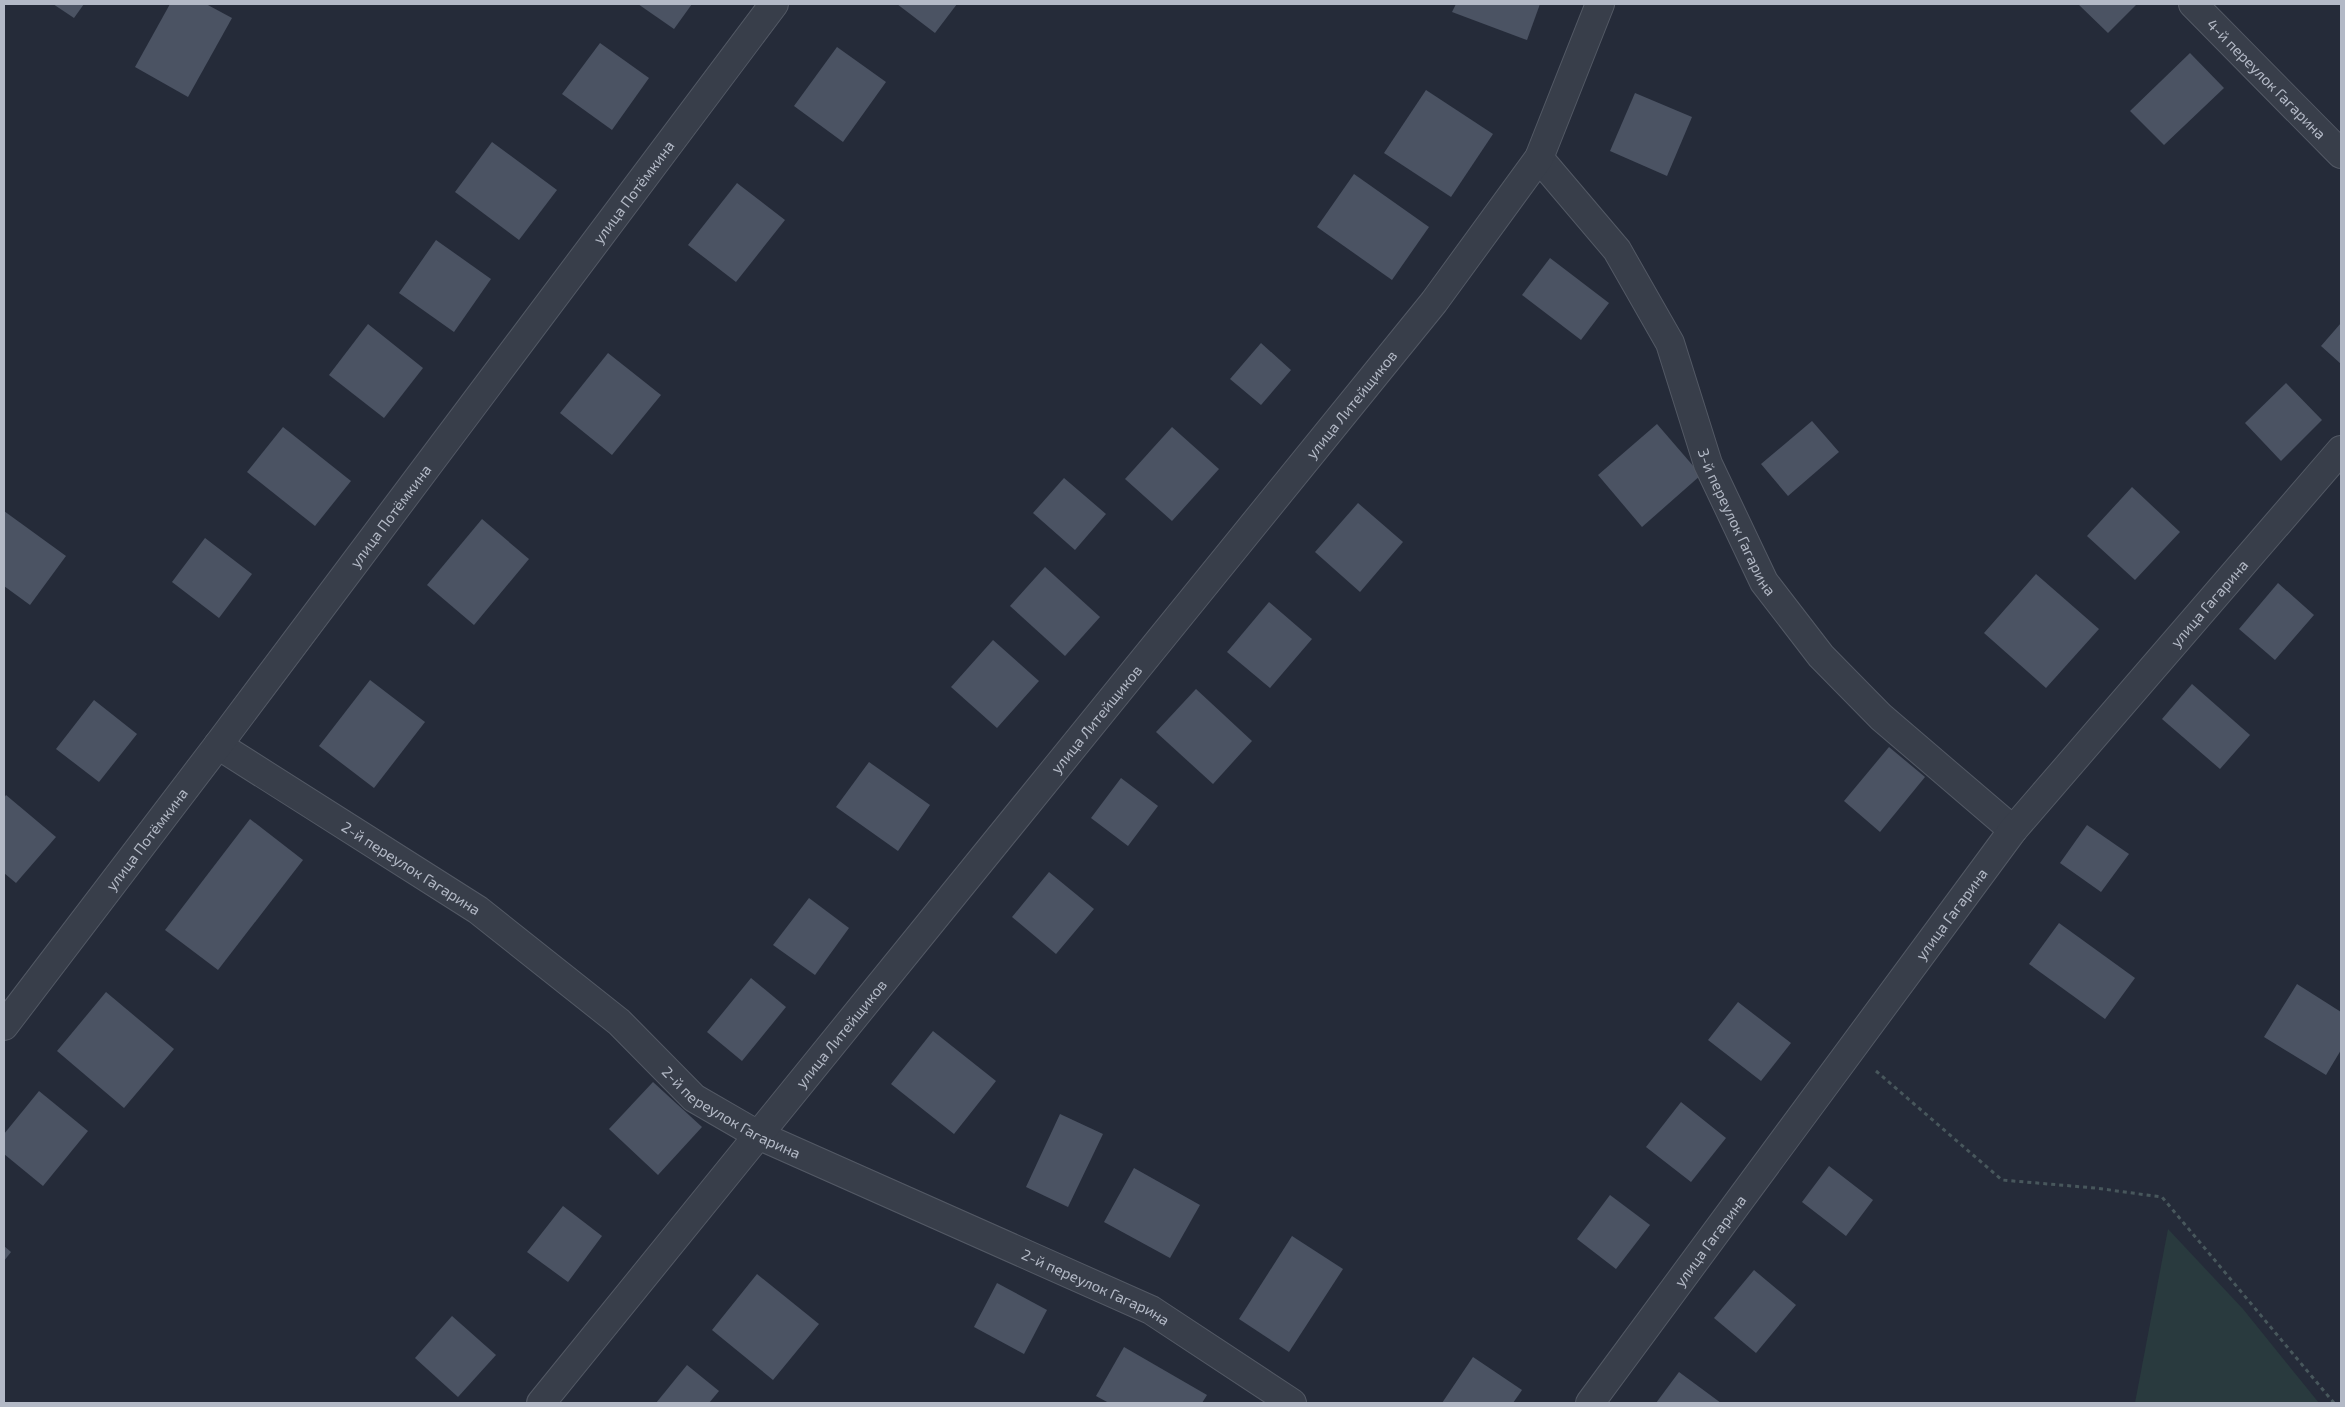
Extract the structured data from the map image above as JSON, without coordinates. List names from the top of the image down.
{
  "streets": {
    "street": [
      "4-й переулок Гагарина",
      "улица Потёмкина",
      "улица Литейщиков",
      "3-й переулок Гагарина",
      "улица Гагарина",
      "2-й переулок Гагарина"
    ]
  },
  "crossings": [
    ["улица Потёмкина", "2-й переулок Гагарина"],
    ["улица Литейщиков", "3-й переулок Гагарина"],
    ["улица Литейщиков", "2-й переулок Гагарина"],
    ["3-й переулок Гагарина", "улица Гагарина"]
  ]
}
